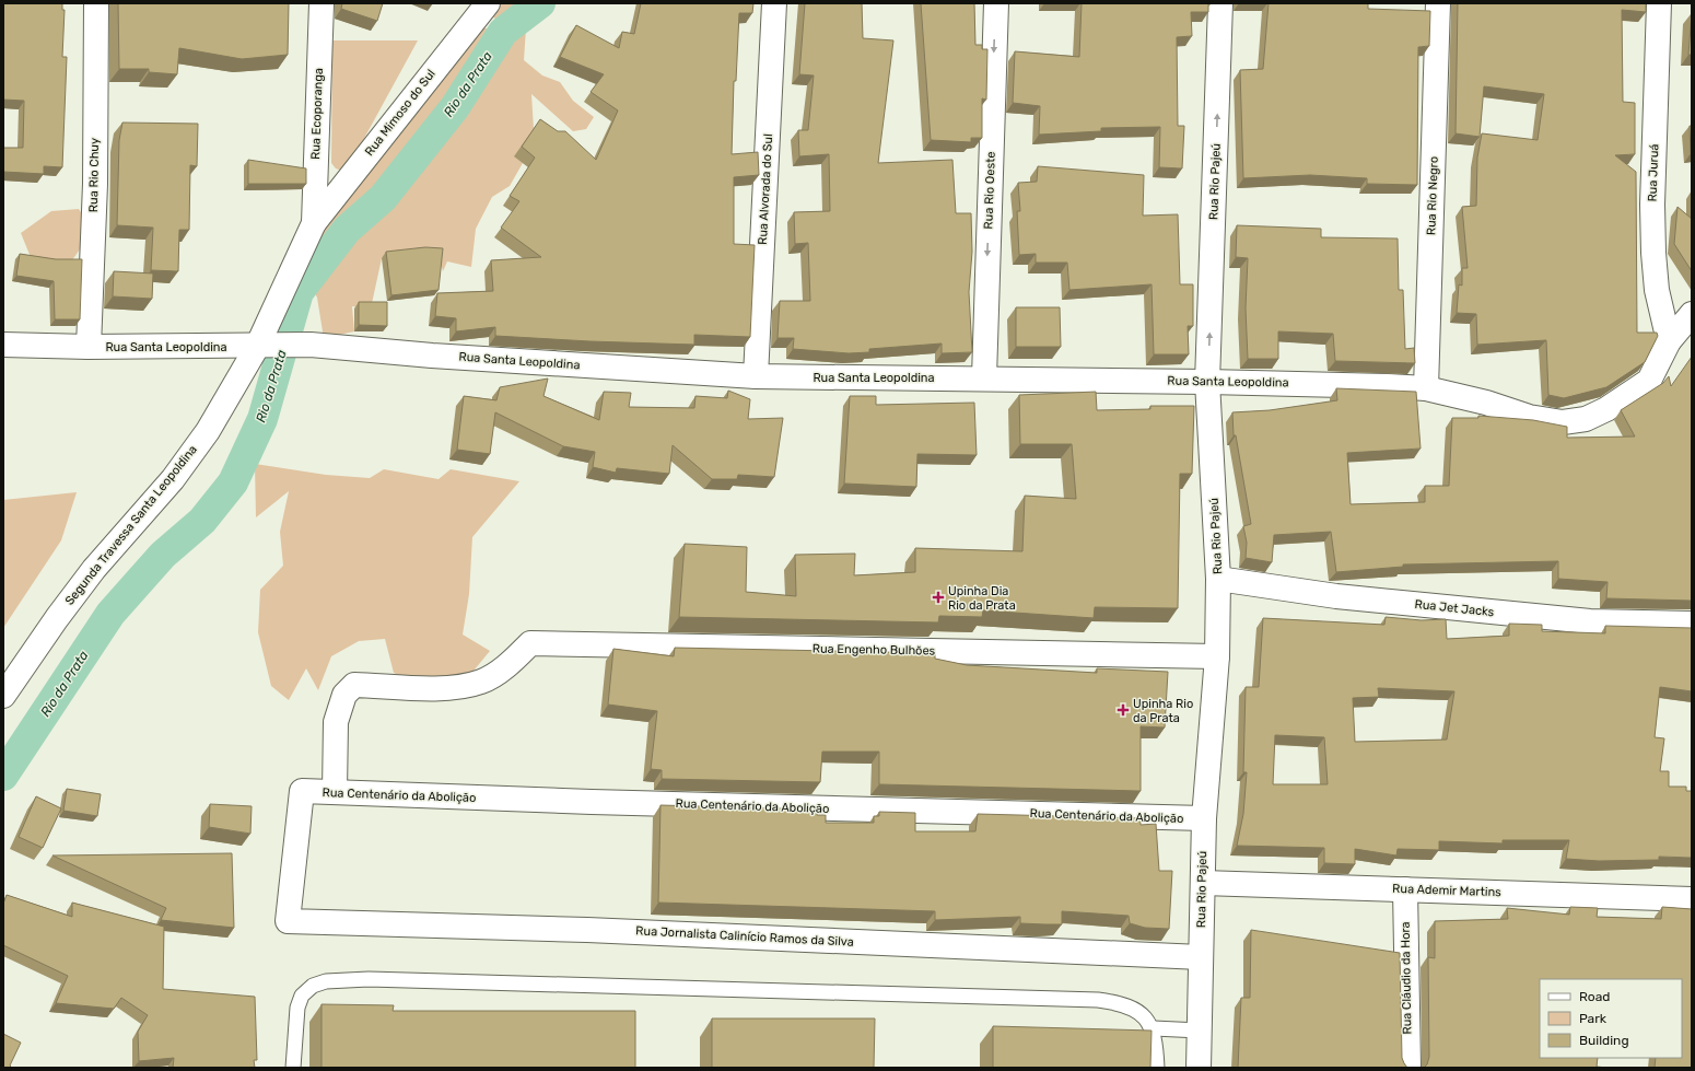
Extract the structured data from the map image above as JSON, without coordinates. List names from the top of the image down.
{
  "streets": {
    "street": [
      "Rua Mimoso do Sul",
      "Rua Ecoporanga",
      "Rua Juruá",
      "Rua Rio Chuy",
      "Rua Rio Pajeú",
      "Rua Alvorada do Sul",
      "Rua Rio Oeste",
      "Rua Rio Negro",
      "Rua Santa Leopoldina",
      "Segunda Travessa Santa Leopoldina",
      "Rua Jet Jacks",
      "Rua Engenho Bulhões",
      "Rua Centenário da Abolição",
      "Rua Ademir Martins",
      "Rua Jornalista Calinício Ramos da Silva",
      "Rua Cláudio da Hora"
    ]
  },
  "crossings": [
    ["Rua Mimoso do Sul", "Rua Ecoporanga"],
    ["Rua Mimoso do Sul", "Segunda Travessa Santa Leopoldina"],
    ["Rua Ecoporanga", "Segunda Travessa Santa Leopoldina"],
    ["Rua Juruá", "Rua Santa Leopoldina"],
    ["Rua Rio Chuy", "Rua Santa Leopoldina"],
    ["Rua Rio Pajeú", "Rua Santa Leopoldina"],
    ["Rua Rio Pajeú", "Rua Jet Jacks"],
    ["Rua Rio Pajeú", "Rua Engenho Bulhões"],
    ["Rua Rio Pajeú", "Rua Centenário da Abolição"],
    ["Rua Rio Pajeú", "Rua Ademir Martins"],
    ["Rua Rio Pajeú", "Rua Jornalista Calinício Ramos da Silva"],
    ["Rua Alvorada do Sul", "Rua Santa Leopoldina"],
    ["Rua Rio Oeste", "Rua Santa Leopoldina"],
    ["Rua Rio Negro", "Rua Santa Leopoldina"],
    ["Rua Santa Leopoldina", "Segunda Travessa Santa Leopoldina"],
    ["Rua Engenho Bulhões", "Rua Centenário da Abolição"],
    ["Rua Centenário da Abolição", "Rua Jornalista Calinício Ramos da Silva"],
    ["Rua Ademir Martins", "Rua Cláudio da Hora"]
  ],
  "one_way": ["Rua Rio Pajeú", "Rua Rio Oeste"],
  "water": ["Rio da Prata"],
  "places": {
    "health": ["Upinha Dia Rio da Prata", "Upinha Rio da Prata"]
  },
  "legend": ["Road", "Park", "Building"]
}
